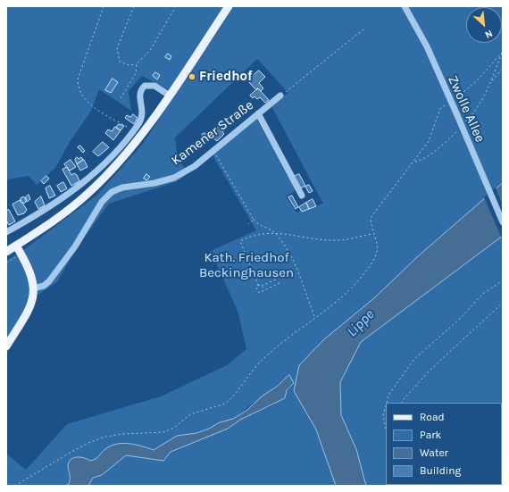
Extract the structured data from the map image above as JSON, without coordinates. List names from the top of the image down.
{
  "streets": {
    "street": ["Zwolle Allee", "Kamener Straße"]
  },
  "water": ["Lippe"],
  "parks": ["Kath. Friedhof Beckinghausen"],
  "places": ["Friedhof"],
  "legend": [
    "Road",
    "Park",
    "Water",
    "Building"
  ],
  "north": "bottom right"
}
